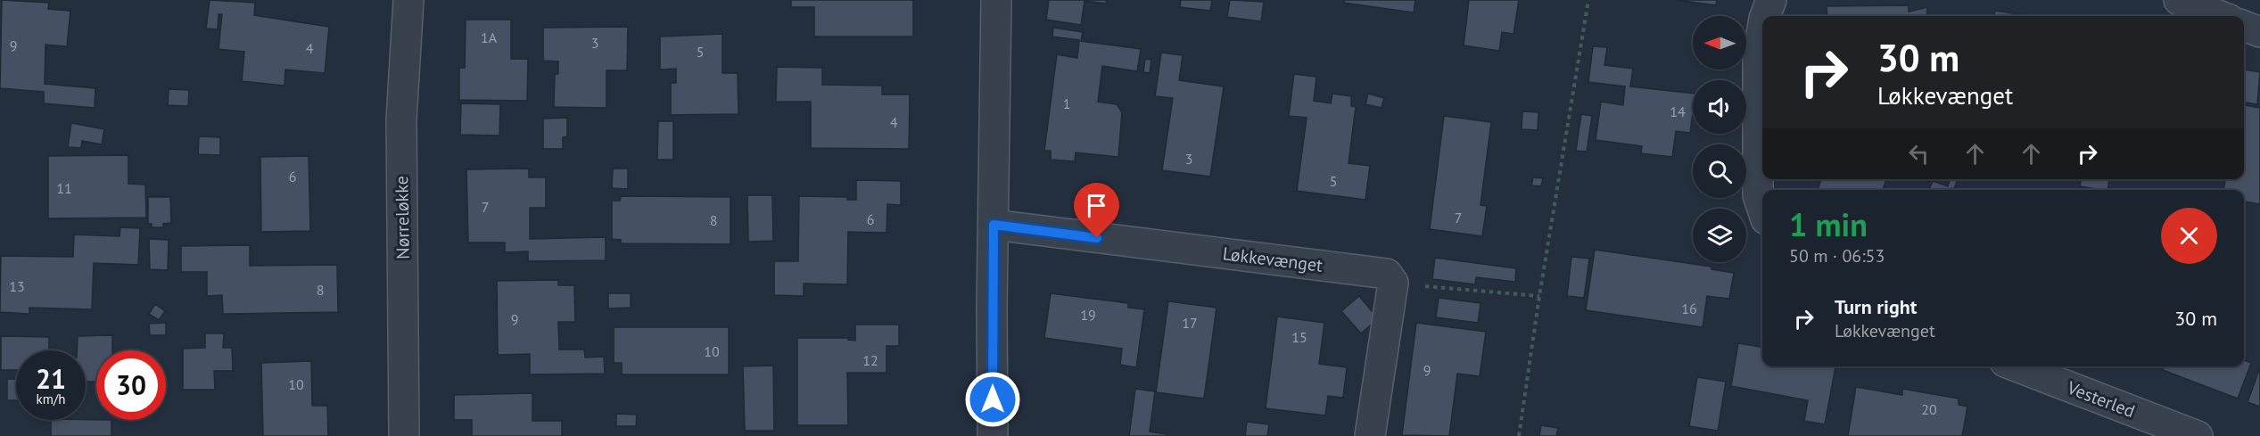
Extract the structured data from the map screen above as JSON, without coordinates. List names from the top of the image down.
{
  "streets": {
    "street": ["Nørreløkke", "Løkkevænget", "Vesterled"]
  },
  "house_numbers": [
    "1A",
    "3",
    "9",
    "4",
    "5",
    "1",
    "14",
    "4",
    "3",
    "6",
    "5",
    "11",
    "7",
    "7",
    "6",
    "8",
    "13",
    "8",
    "16",
    "19",
    "9",
    "17",
    "15",
    "10",
    "12",
    "9",
    "10",
    "20"
  ],
  "north": "left",
  "page": {
    "turn": ["30 m", "Løkkevænget"],
    "heading": ["1 min", "50 m · 06:53"],
    "list": [
      {
        "name": "Turn right",
        "note": "Løkkevænget",
        "value": "30 m"
      }
    ],
    "speed": "21 km/h",
    "limit": "30"
  }
}
